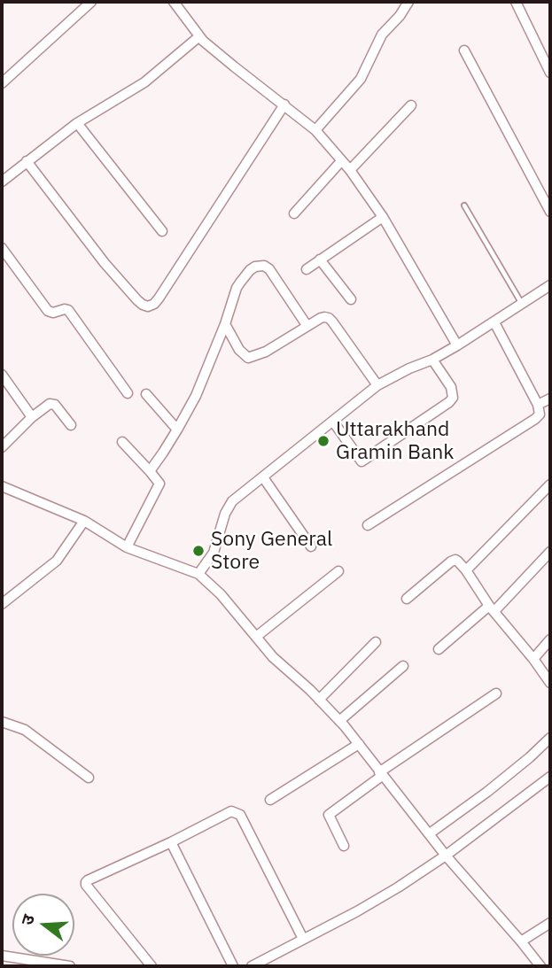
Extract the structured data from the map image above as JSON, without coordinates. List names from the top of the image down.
{
  "places": ["Uttarakhand Gramin Bank", "Sony General Store"],
  "north": "left"
}
